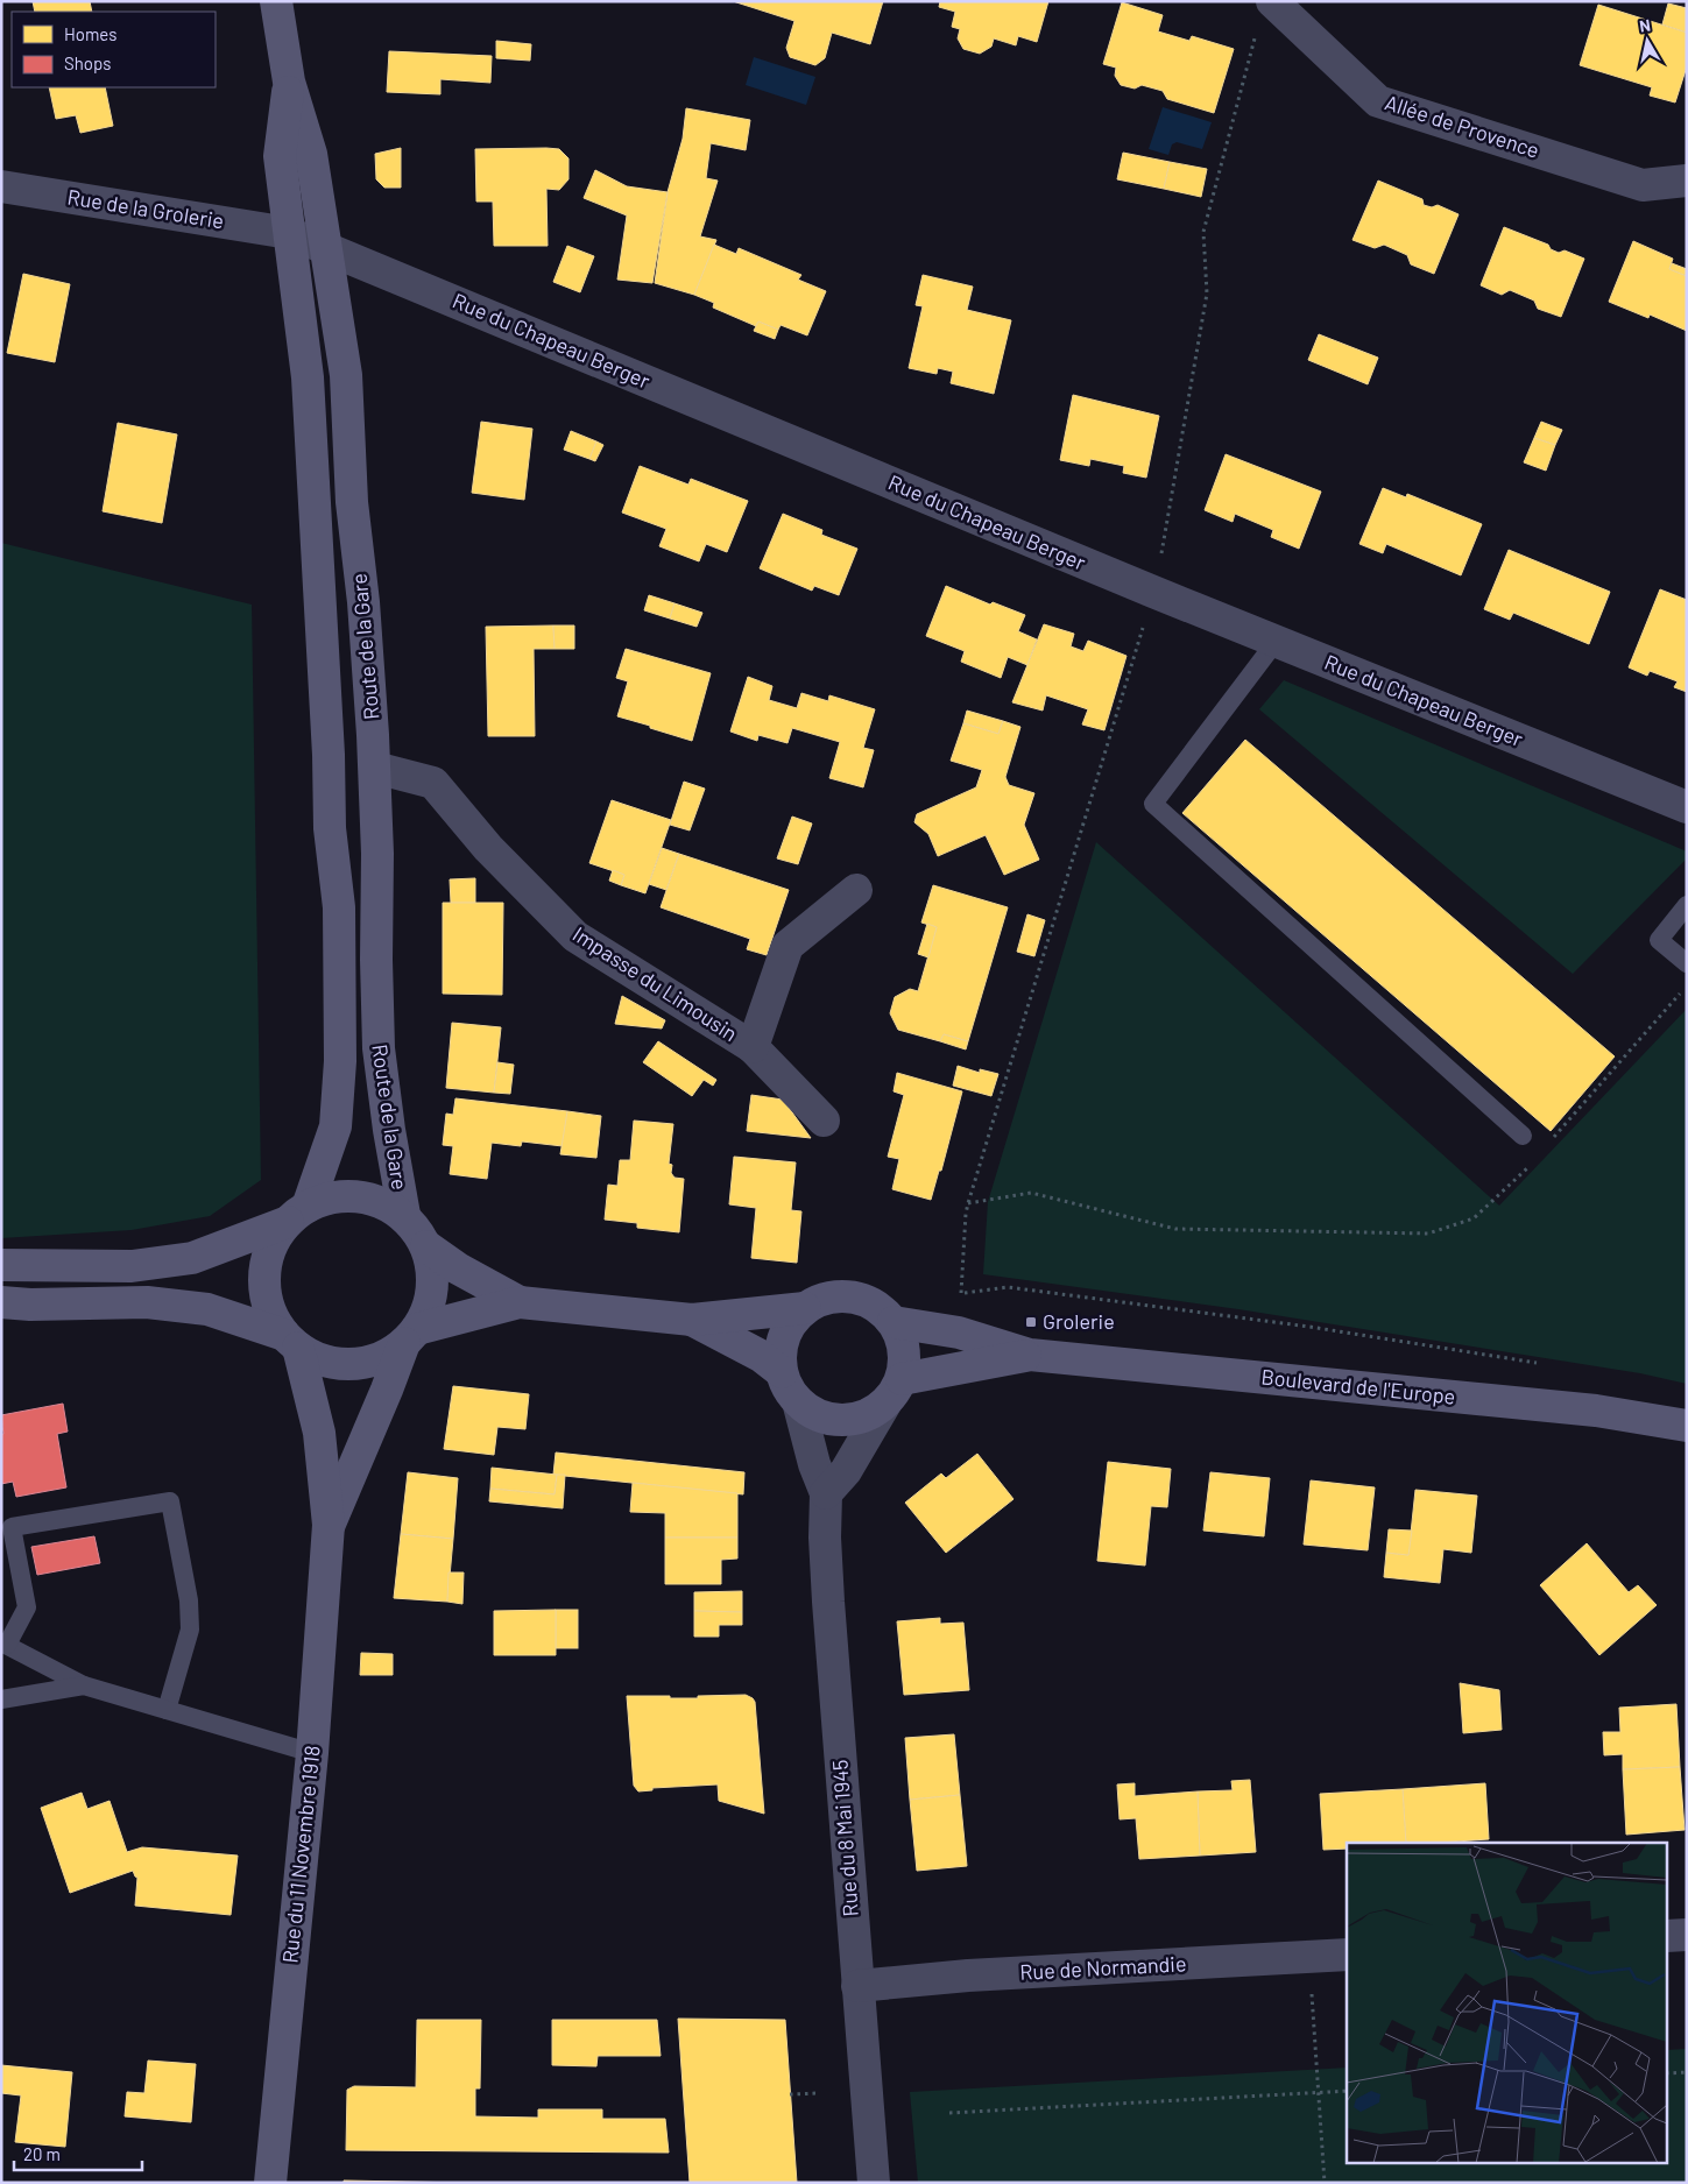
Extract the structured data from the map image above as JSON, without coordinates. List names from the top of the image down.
{
  "streets": {
    "street": [
      "Allée de Provence",
      "Rue de la Grolerie",
      "Rue du Chapeau Berger",
      "Route de la Gare",
      "Impasse du Limousin",
      "Boulevard de l'Europe",
      "Rue du 8 Mai 1945",
      "Rue du 11 Novembre 1918",
      "Rue de Normandie"
    ]
  },
  "crossings": [
    ["Rue de la Grolerie", "Rue du Chapeau Berger"],
    ["Rue de la Grolerie", "Route de la Gare"],
    ["Rue du Chapeau Berger", "Route de la Gare"],
    ["Route de la Gare", "Impasse du Limousin"],
    ["Route de la Gare", "Rue du 11 Novembre 1918"],
    ["Boulevard de l'Europe", "Rue du 8 Mai 1945"],
    ["Rue du 8 Mai 1945", "Rue de Normandie"]
  ],
  "places": {
    "transit": ["Grolerie"]
  },
  "legend": ["Homes", "Shops"],
  "scale_bar": "20 m",
  "north": "top"
}
